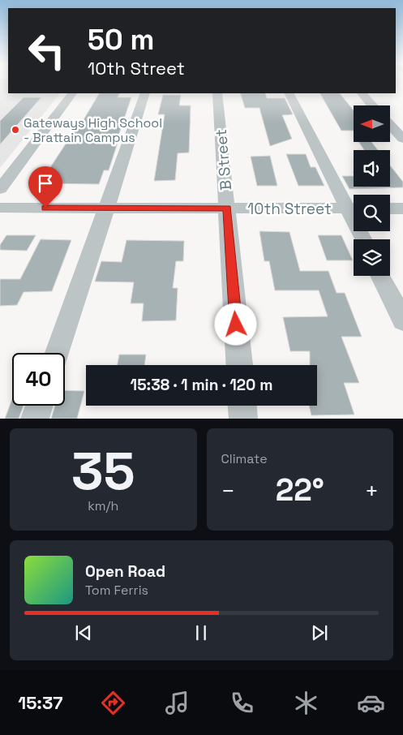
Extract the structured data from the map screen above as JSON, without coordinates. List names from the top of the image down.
{
  "streets": {
    "street": ["B Street", "10th Street"]
  },
  "crossings": [
    ["B Street", "10th Street"]
  ],
  "places": ["Gateways High School - Brattain Campus"],
  "north": "left",
  "page": {
    "turn": ["50 m", "10th Street"],
    "limit": "40",
    "trip": "15:38 · 1 min · 120 m",
    "tile": [
      ["35", "km/h"],
      "Climate"
    ],
    "heat": ["−", "22°", "+"],
    "song": ["Open Road", "Tom Ferris"],
    "tabs": "15:37"
  }
}
